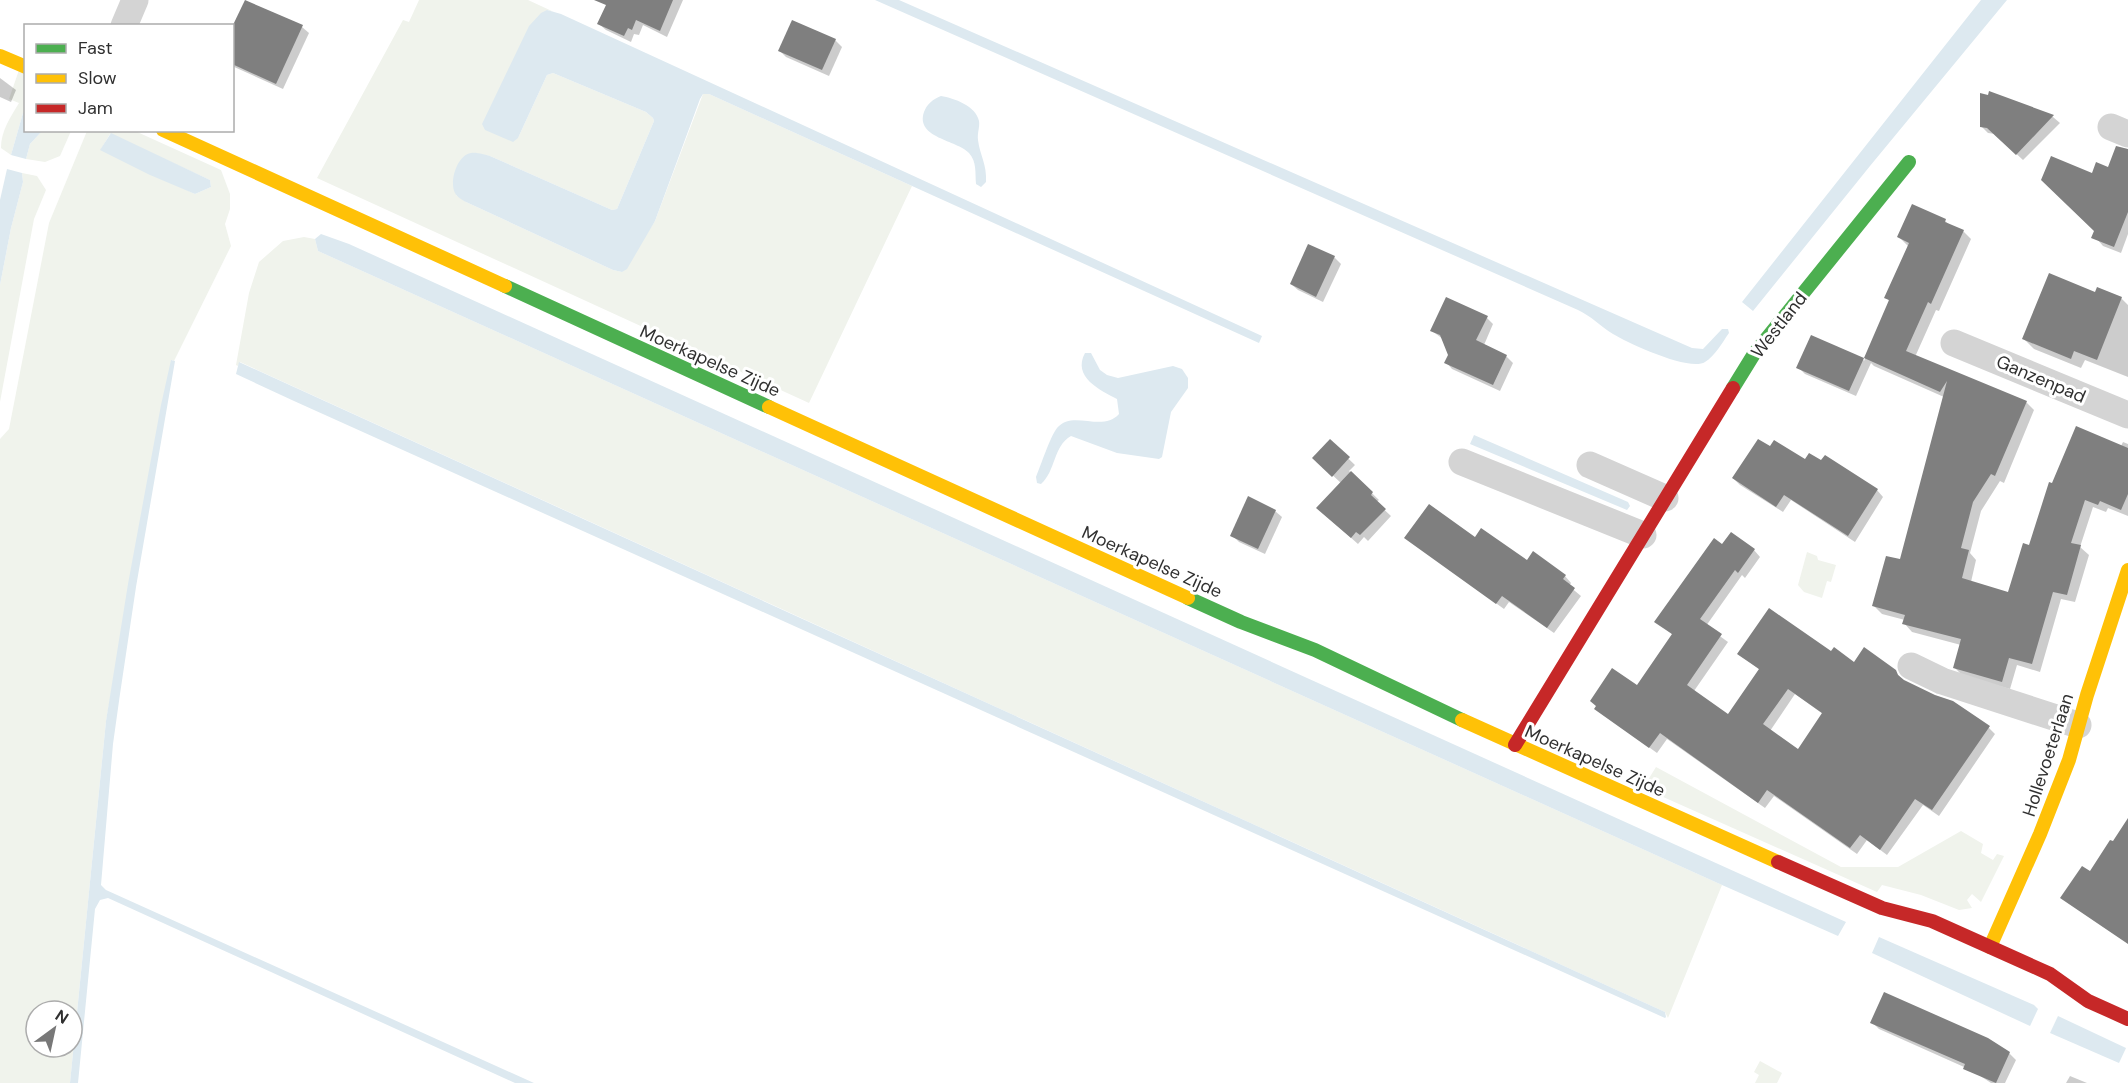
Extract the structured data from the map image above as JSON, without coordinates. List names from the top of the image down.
{
  "streets": {
    "street": [
      "Westland",
      "Moerkapelse Zijde",
      "Ganzenpad",
      "Hollevoeterlaan"
    ]
  },
  "crossings": [
    ["Westland", "Moerkapelse Zijde"],
    ["Moerkapelse Zijde", "Hollevoeterlaan"]
  ],
  "legend": ["Fast", "Slow", "Jam"],
  "north": "top right"
}
